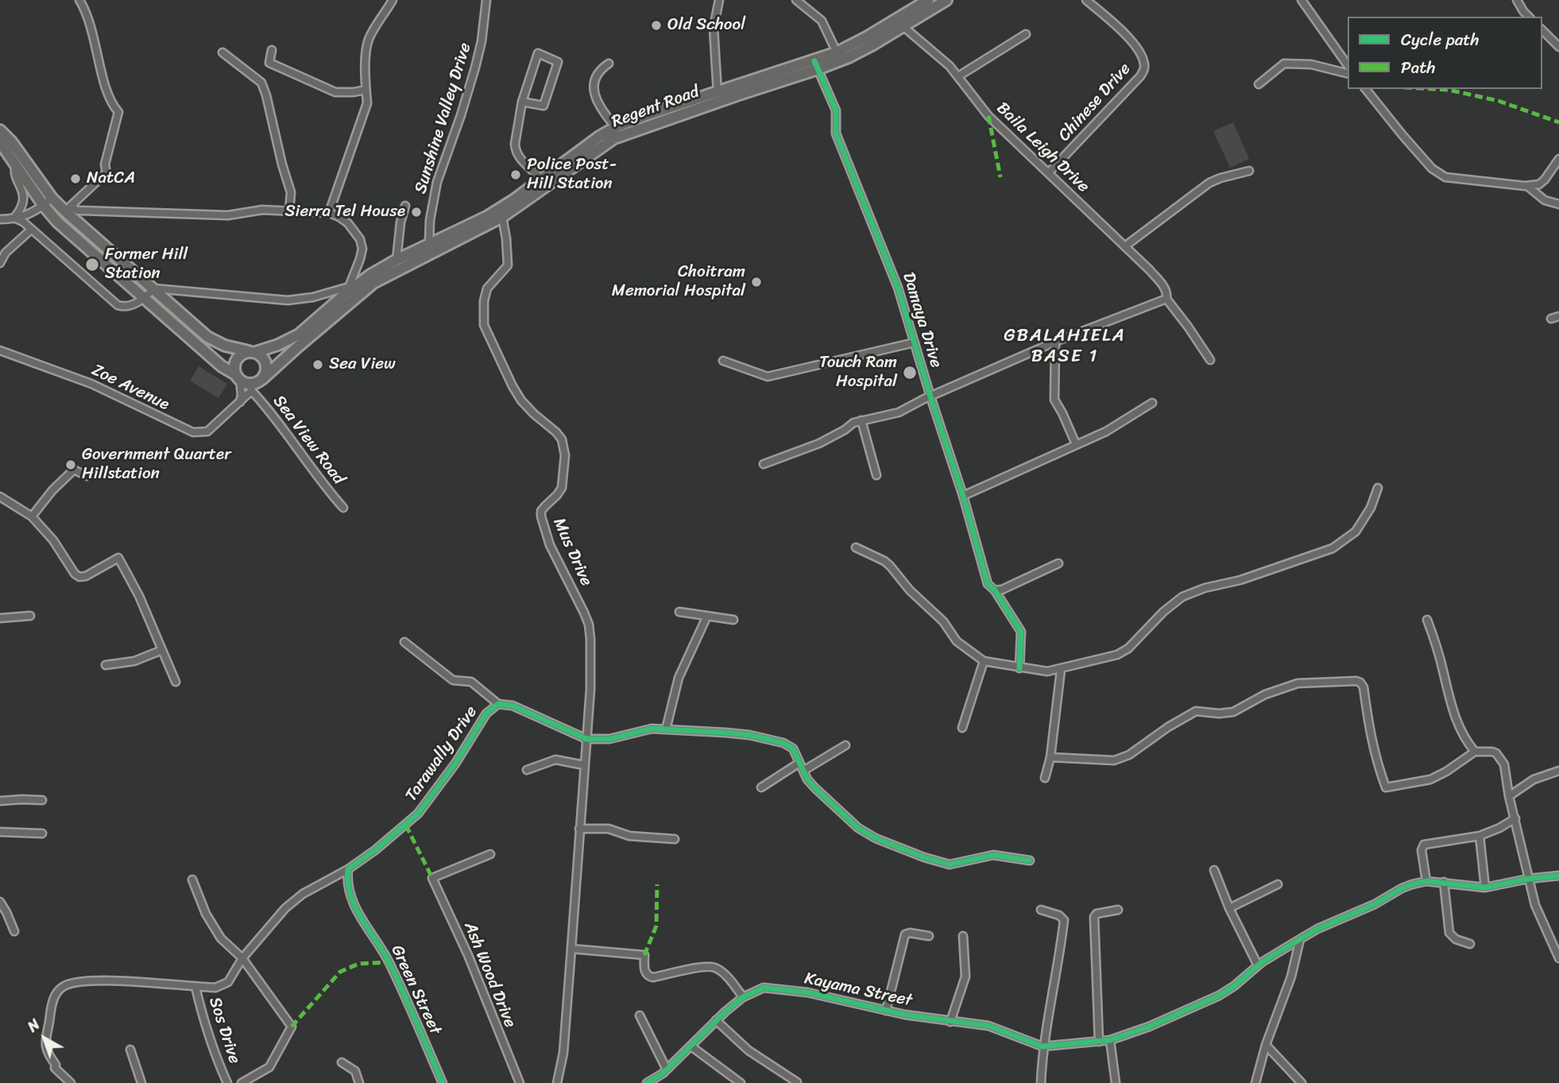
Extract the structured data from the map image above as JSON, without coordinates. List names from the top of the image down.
{
  "streets": {
    "main road": ["Regent Road"],
    "street": [
      "Chinese Drive",
      "Sunshine Valley Drive",
      "Baila Leigh Drive",
      "Damaya Drive",
      "Zoe Avenue",
      "Sea View Road",
      "Mus Drive",
      "Tarawally Drive",
      "Ash Wood Drive",
      "Green Street",
      "Kayama Street",
      "Sos Drive"
    ]
  },
  "crossings": [
    ["Chinese Drive", "Baila Leigh Drive"],
    ["Regent Road", "Sunshine Valley Drive"],
    ["Regent Road", "Baila Leigh Drive"],
    ["Regent Road", "Damaya Drive"],
    ["Regent Road", "Zoe Avenue"],
    ["Regent Road", "Sea View Road"],
    ["Regent Road", "Mus Drive"],
    ["Baila Leigh Drive", "Damaya Drive"],
    ["Zoe Avenue", "Sea View Road"],
    ["Mus Drive", "Tarawally Drive"],
    ["Tarawally Drive", "Green Street"],
    ["Tarawally Drive", "Sos Drive"]
  ],
  "districts": ["GBALAHIELA BASE 1"],
  "places": [
    "Old School",
    "Police Post- Hill Station",
    "NatCA",
    "Sierra Tel House",
    "Former Hill Station",
    "Choitram Memorial Hospital",
    "Sea View",
    "Touch Ram Hospital",
    "Government Quarter Hillstation"
  ],
  "legend": ["Cycle path", "Path"],
  "north": "top left"
}
